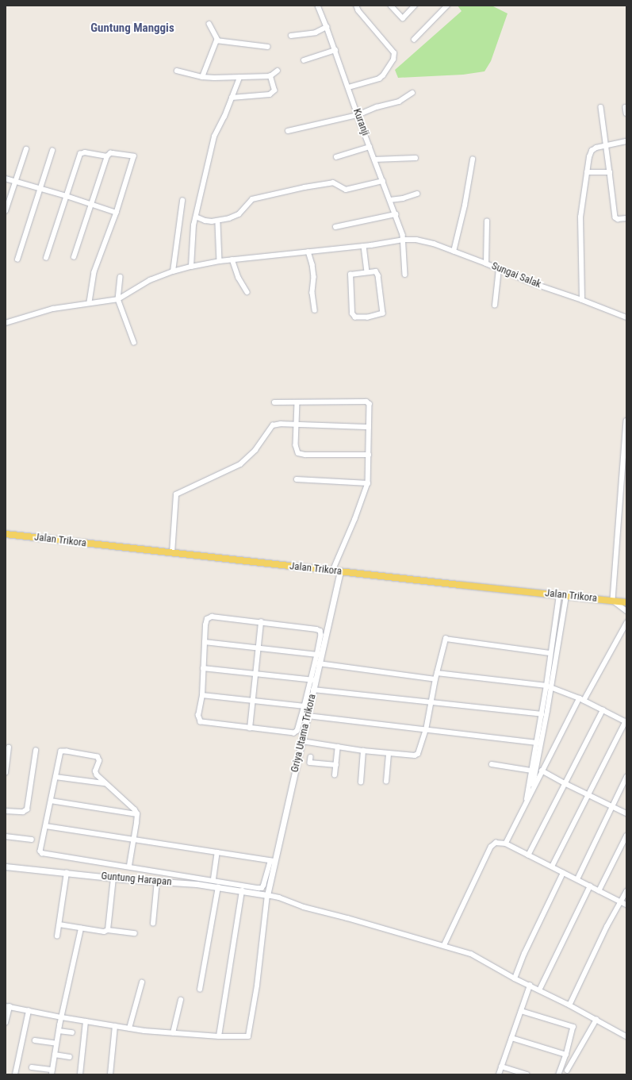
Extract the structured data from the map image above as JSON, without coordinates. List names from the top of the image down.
{
  "streets": {
    "main road": ["Jalan Trikora"],
    "street": [
      "Kuranji",
      "Sungai Salak",
      "Griya Utama Trikora",
      "Guntung Harapan"
    ]
  },
  "crossings": [
    ["Kuranji", "Sungai Salak"],
    ["Jalan Trikora", "Griya Utama Trikora"],
    ["Griya Utama Trikora", "Guntung Harapan"]
  ],
  "districts": ["Guntung Manggis"]
}
